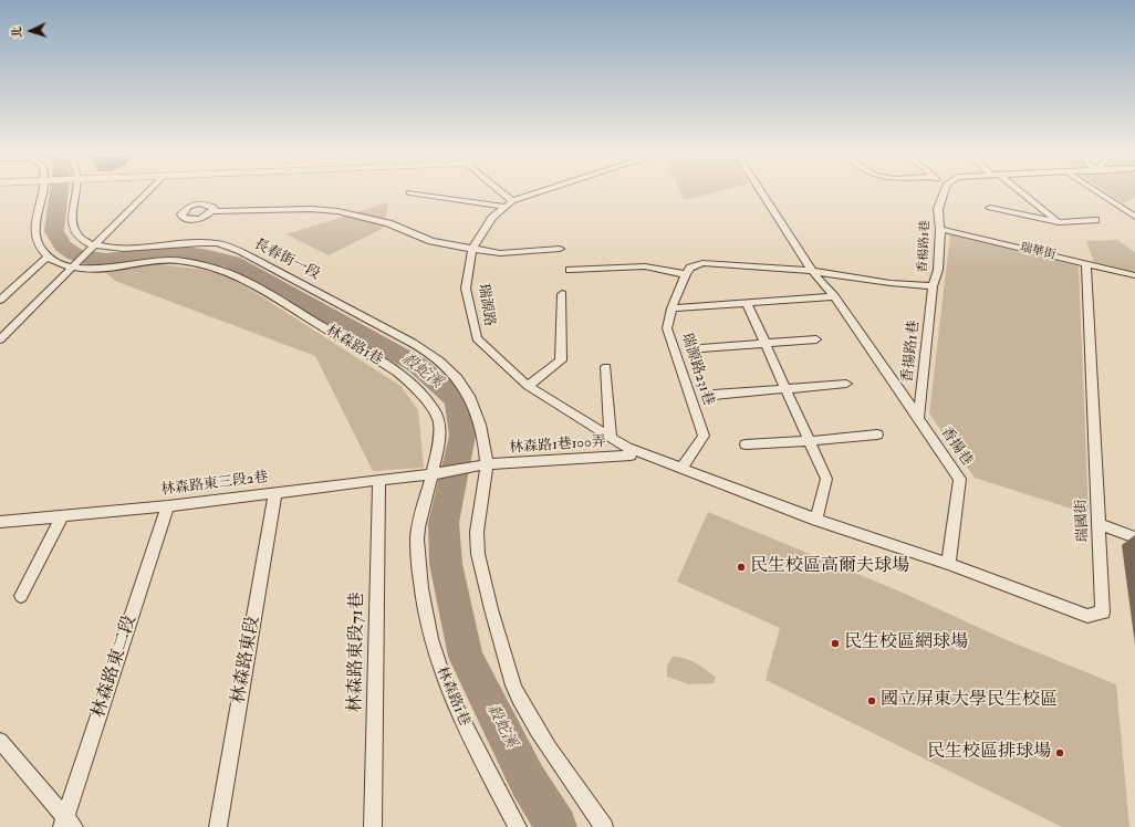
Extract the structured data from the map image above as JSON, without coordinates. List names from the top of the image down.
{
  "streets": {
    "street": [
      "香楊路1巷",
      "瑞華街",
      "長春街一段",
      "瑞源路",
      "林森路1巷",
      "香揚路1巷",
      "瑞源路231巷",
      "林森路1巷100弄",
      "香揚巷",
      "林森路東三段2巷",
      "瑞國街",
      "林森路東段71巷",
      "林森路東段",
      "林森路東二段"
    ]
  },
  "crossings": [
    ["香楊路1巷", "瑞華街"],
    ["香楊路1巷", "香揚路1巷"],
    ["香楊路1巷", "香揚巷"],
    ["瑞華街", "瑞國街"],
    ["長春街一段", "林森路1巷100弄"],
    ["瑞源路", "瑞源路231巷"],
    ["林森路1巷", "林森路1巷100弄"],
    ["林森路1巷", "林森路東三段2巷"],
    ["香揚路1巷", "香揚巷"],
    ["林森路1巷100弄", "林森路東三段2巷"],
    ["香揚巷", "瑞國街"],
    ["林森路東三段2巷", "林森路東段71巷"],
    ["林森路東三段2巷", "林森路東段"],
    ["林森路東三段2巷", "林森路東二段"]
  ],
  "water": ["殺蛇溪"],
  "places": [
    "民生校區高爾夫球場",
    "民生校區網球場",
    "國立屏東大學民生校區",
    "民生校區排球場"
  ],
  "north": "left"
}
